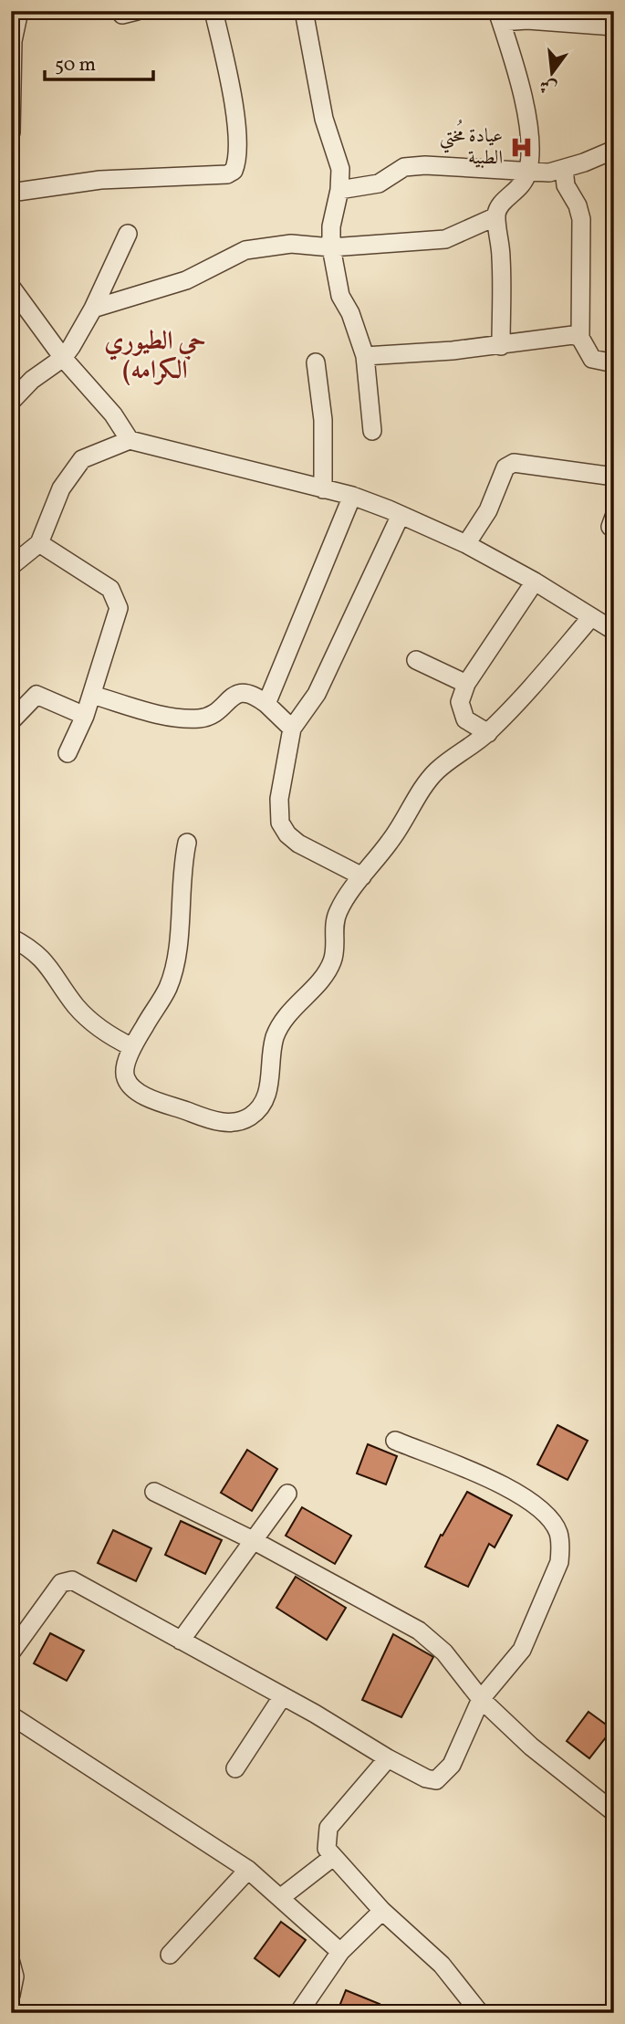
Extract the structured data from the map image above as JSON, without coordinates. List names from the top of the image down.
{
  "districts": ["حي الطيوري (الكرامه"],
  "places": {
    "hospital": ["عيادة مُختي الطبية"]
  },
  "scale_bar": "50 m",
  "north": "bottom"
}
